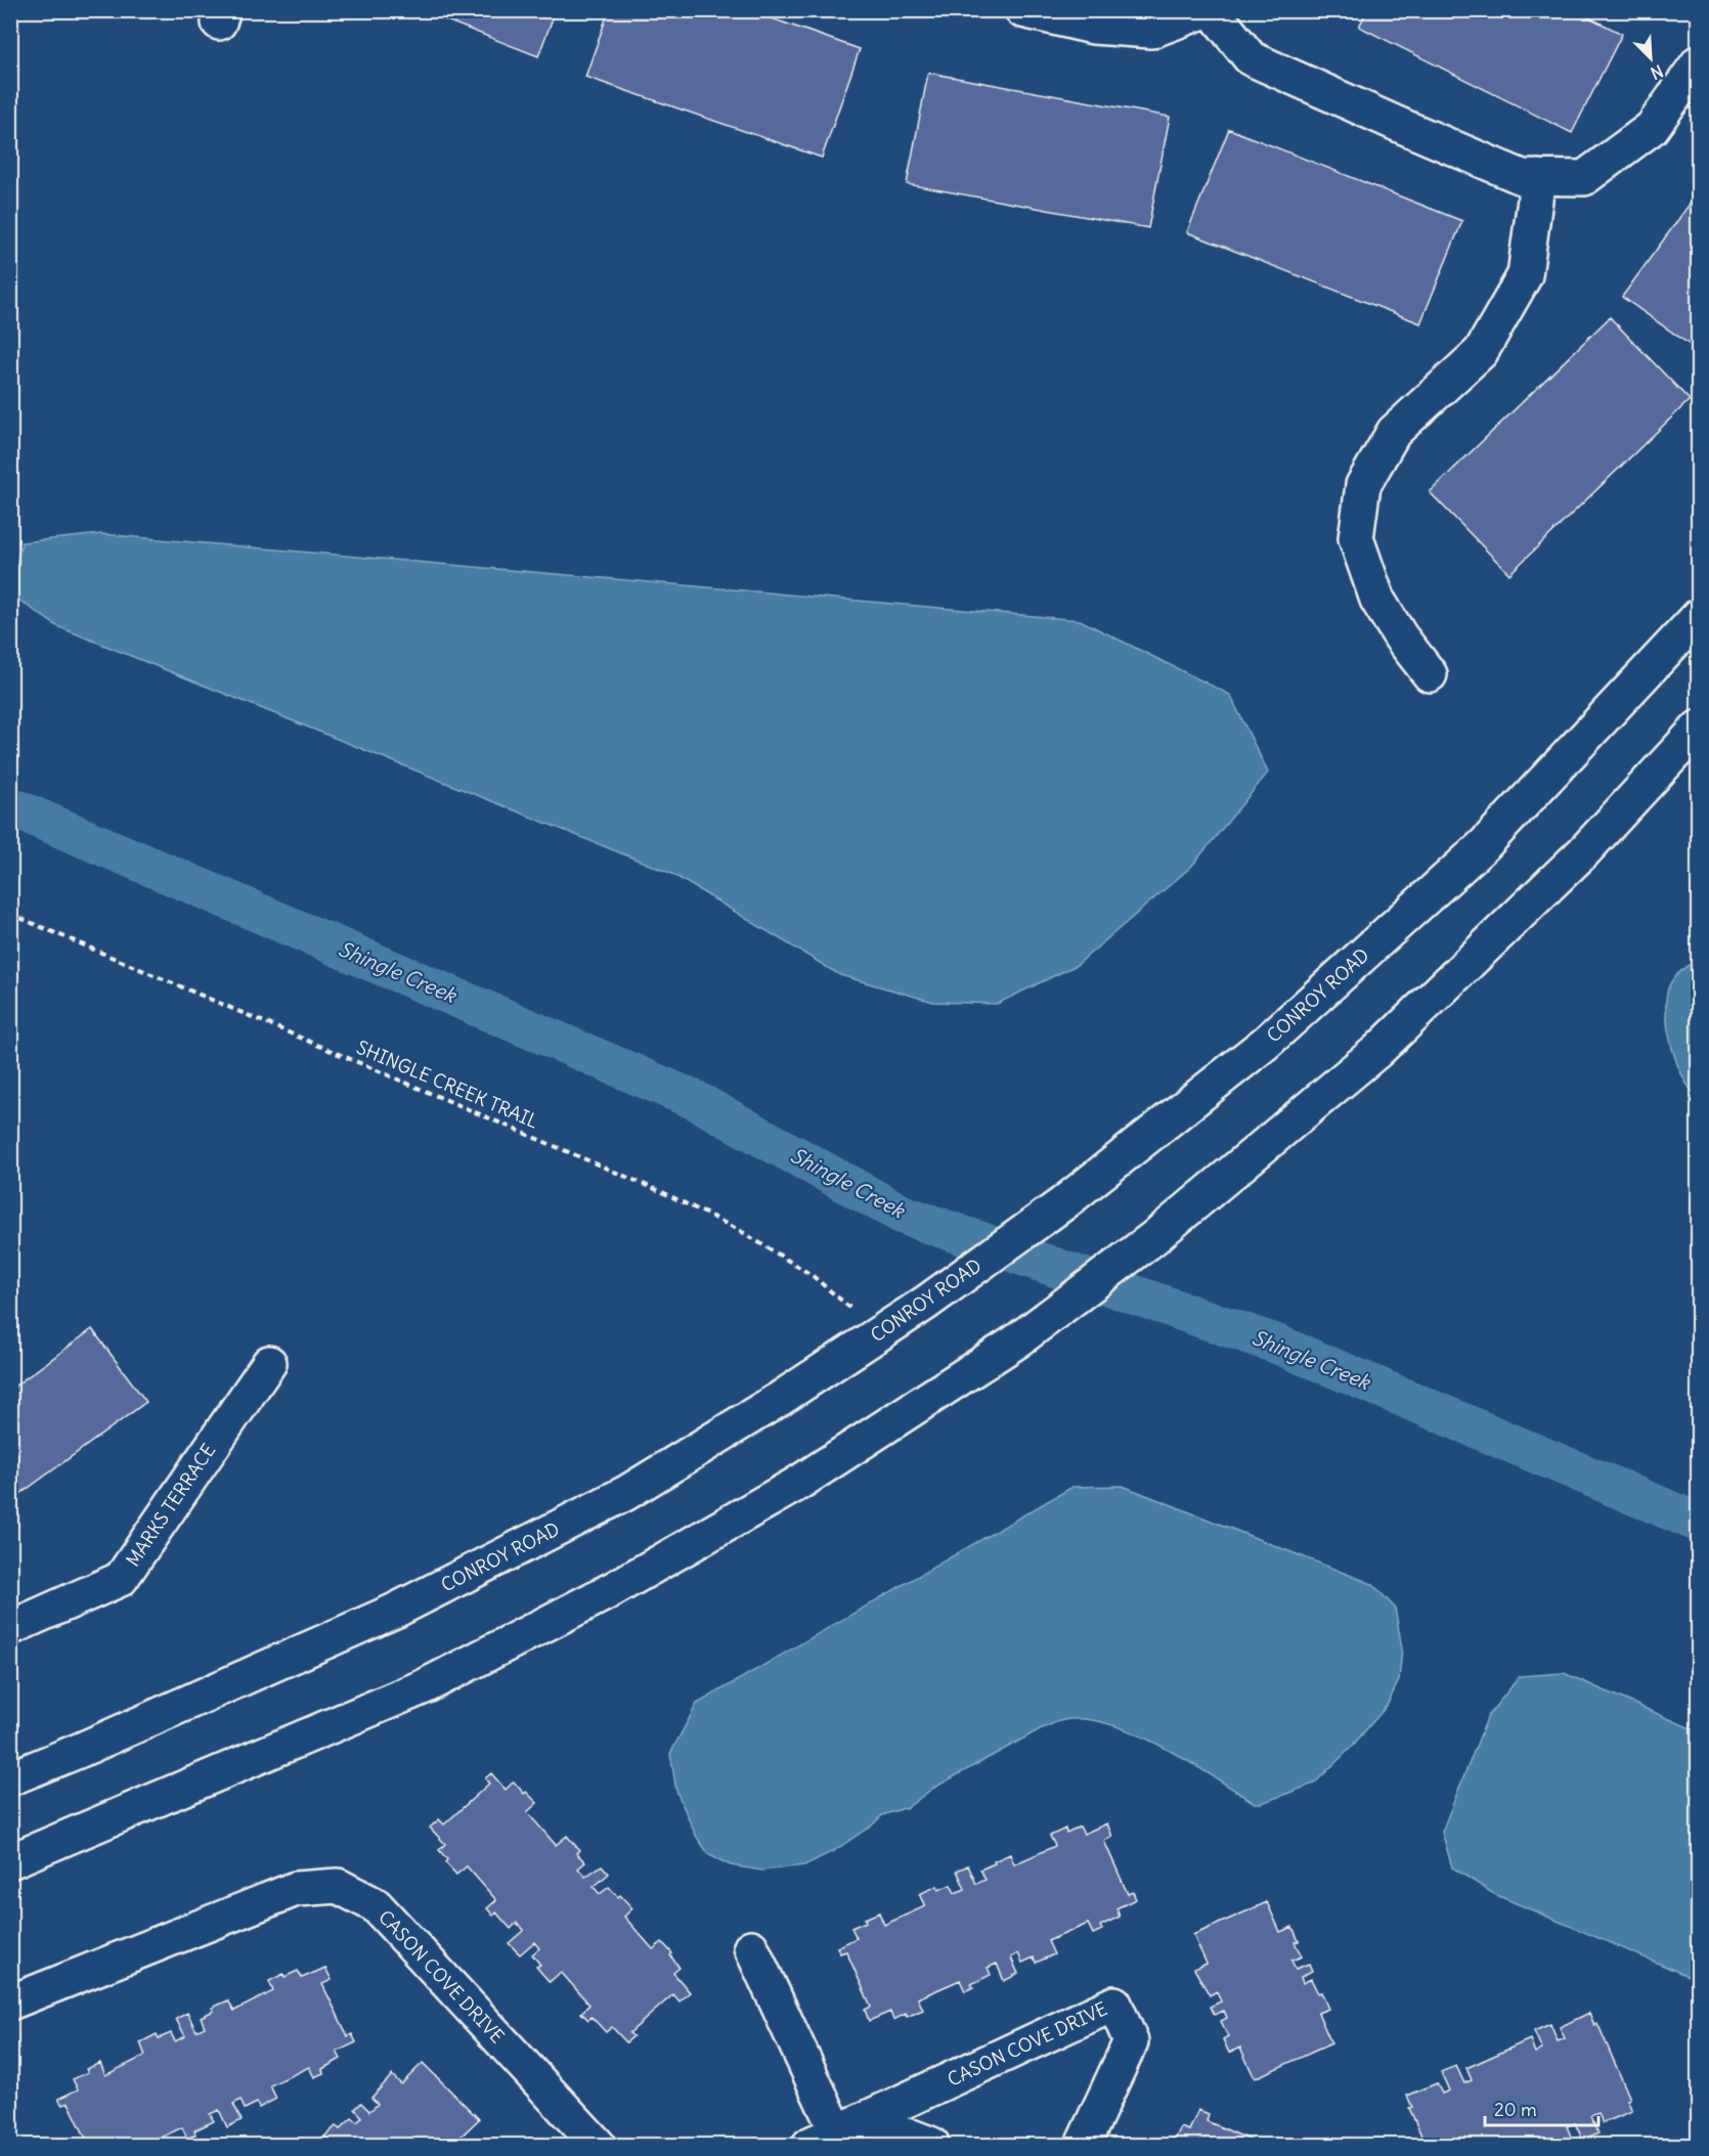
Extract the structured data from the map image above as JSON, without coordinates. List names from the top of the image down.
{
  "streets": {
    "main road": ["CONROY ROAD", "MARKS TERRACE", "CASON COVE DRIVE"],
    "path": ["SHINGLE CREEK TRAIL"]
  },
  "water": ["Shingle Creek"],
  "scale_bar": "20 m",
  "north": "bottom right"
}
